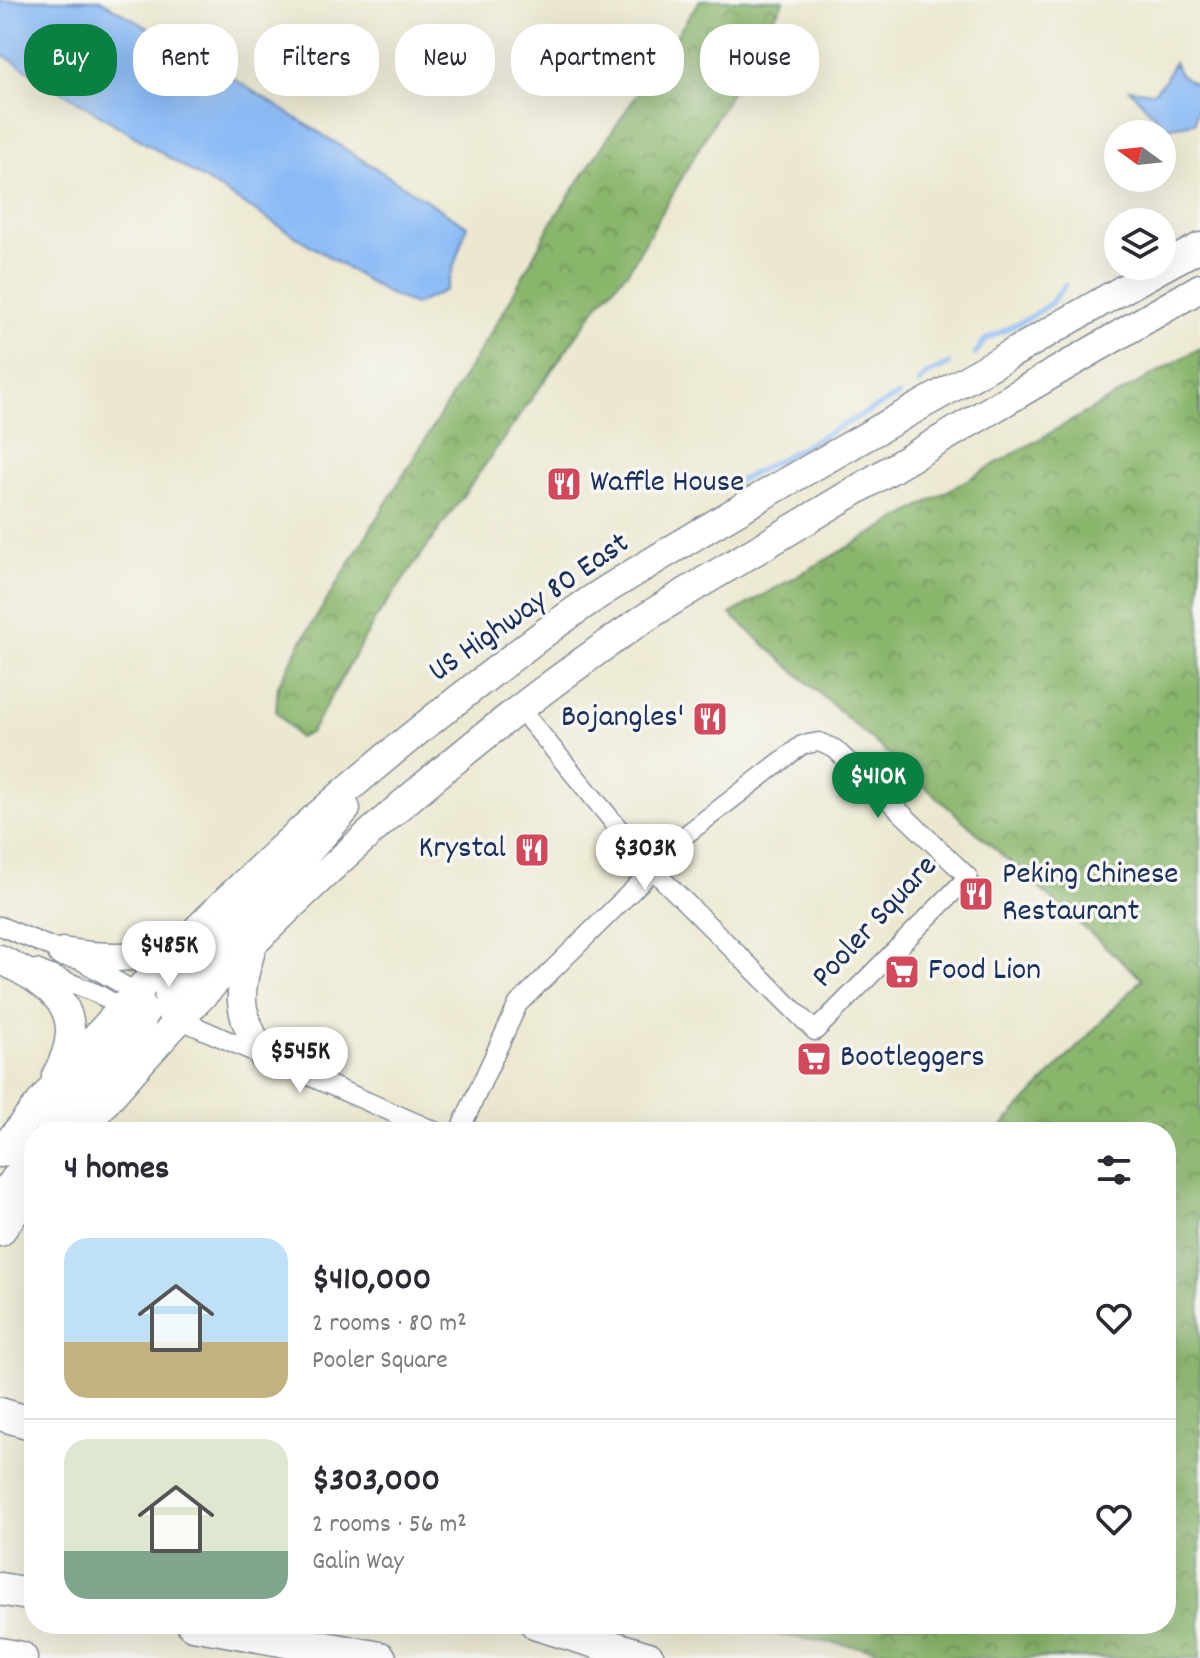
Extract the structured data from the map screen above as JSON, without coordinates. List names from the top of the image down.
{
  "streets": {
    "main road": ["US Highway 80 East"],
    "street": ["Pooler Square"]
  },
  "places": {
    "restaurant": [
      "Waffle House",
      "Bojangles'",
      "Krystal",
      "Peking Chinese Restaurant"
    ],
    "supermarket": ["Food Lion", "Bootleggers"]
  },
  "north": "left",
  "page": {
    "chip": [
      "Buy",
      "Rent",
      "Filters",
      "New",
      "Apartment",
      "House"
    ],
    "price": [
      "$410K",
      "$303K",
      "$485K",
      "$545K"
    ],
    "heading": "4 homes",
    "list": [
      {
        "name": "$410,000",
        "note": "2 rooms · 80 m² · Pooler Square"
      },
      {
        "name": "$303,000",
        "note": "2 rooms · 56 m² · Galin Way"
      }
    ]
  }
}
